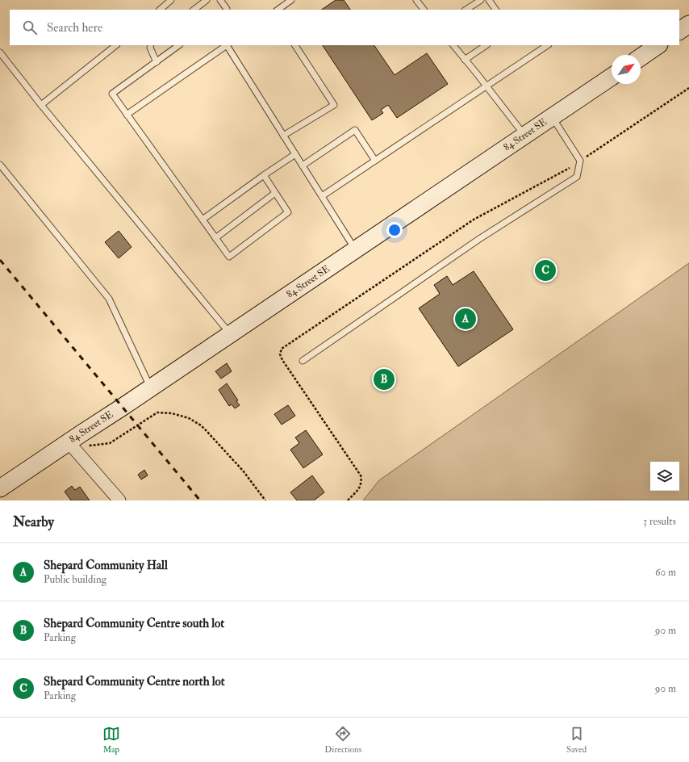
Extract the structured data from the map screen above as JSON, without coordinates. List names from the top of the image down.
{
  "streets": {
    "street": ["84 Street SE"]
  },
  "north": "top right",
  "page": {
    "search": "Search here",
    "pins": ["C", "A", "B"],
    "heading": ["Nearby", "3 results"],
    "list": [
      {
        "mark": "A",
        "name": "Shepard Community Hall",
        "note": "Public building",
        "value": "60 m"
      },
      {
        "mark": "B",
        "name": "Shepard Community Centre south lot",
        "note": "Parking",
        "value": "90 m"
      },
      {
        "mark": "C",
        "name": "Shepard Community Centre north lot",
        "note": "Parking",
        "value": "90 m"
      }
    ],
    "nav": ["Map", "Directions", "Saved"]
  }
}
